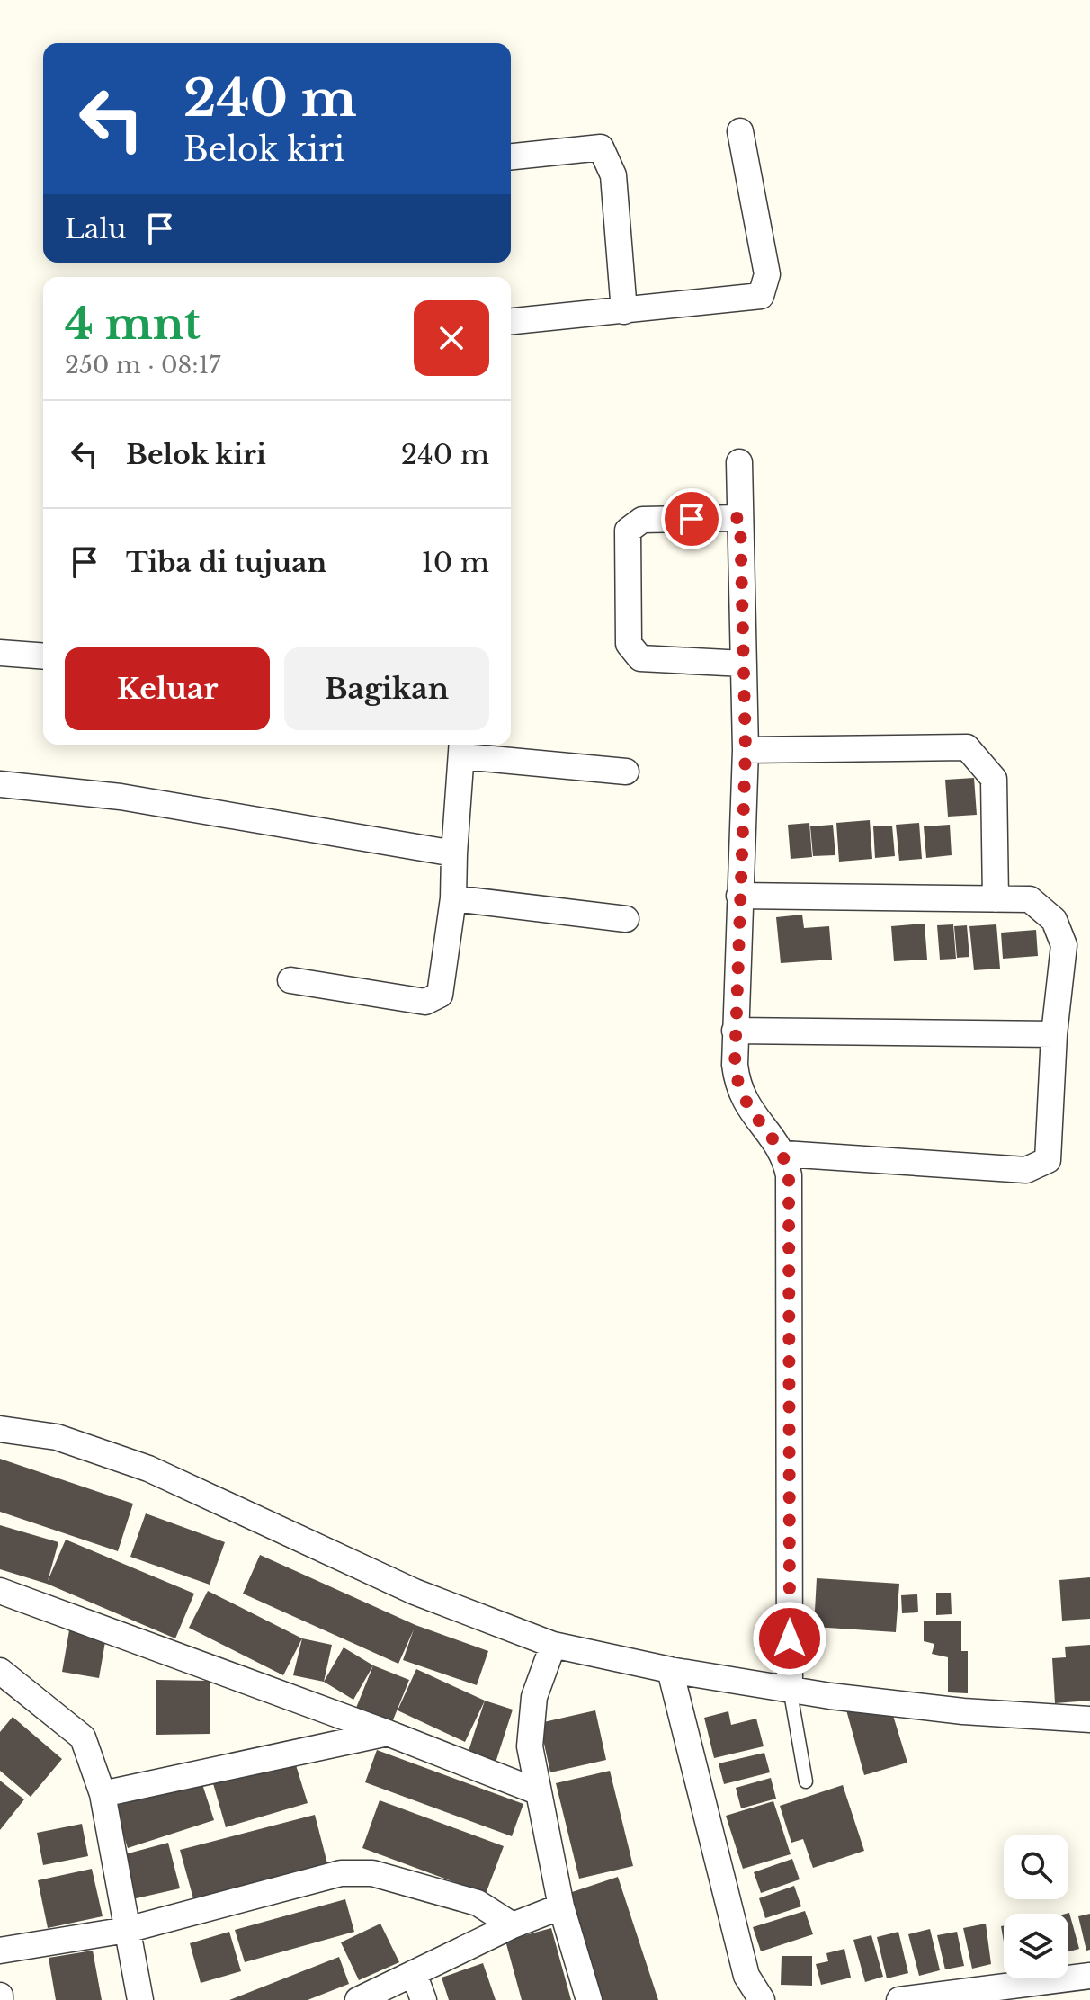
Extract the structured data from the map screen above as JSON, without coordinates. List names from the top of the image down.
{
  "page": {
    "turn": ["240 m", "Belok kiri"],
    "then": "Lalu",
    "heading": ["4 mnt", "250 m · 08:17"],
    "list": [
      {
        "name": "Belok kiri",
        "value": "240 m"
      },
      {
        "name": "Tiba di tujuan",
        "value": "10 m"
      }
    ],
    "buttons": ["Keluar", "Bagikan"]
  }
}
